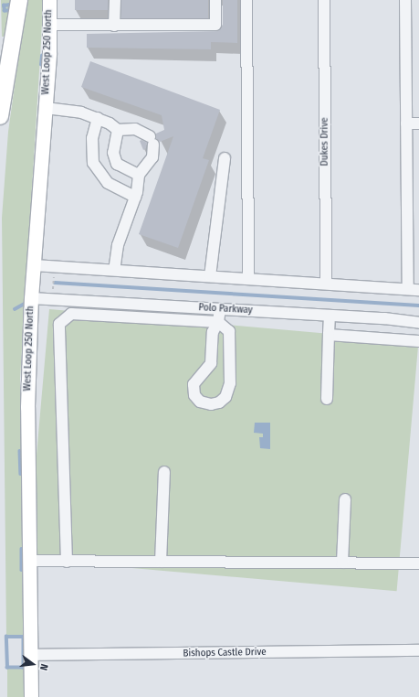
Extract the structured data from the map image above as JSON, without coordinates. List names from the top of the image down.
{
  "streets": {
    "main road": ["West Loop 250 North"],
    "street": ["Dukes Drive", "Polo Parkway", "Bishops Castle Drive"]
  },
  "crossings": [
    ["West Loop 250 North", "Polo Parkway"],
    ["West Loop 250 North", "Bishops Castle Drive"]
  ],
  "north": "right"
}
